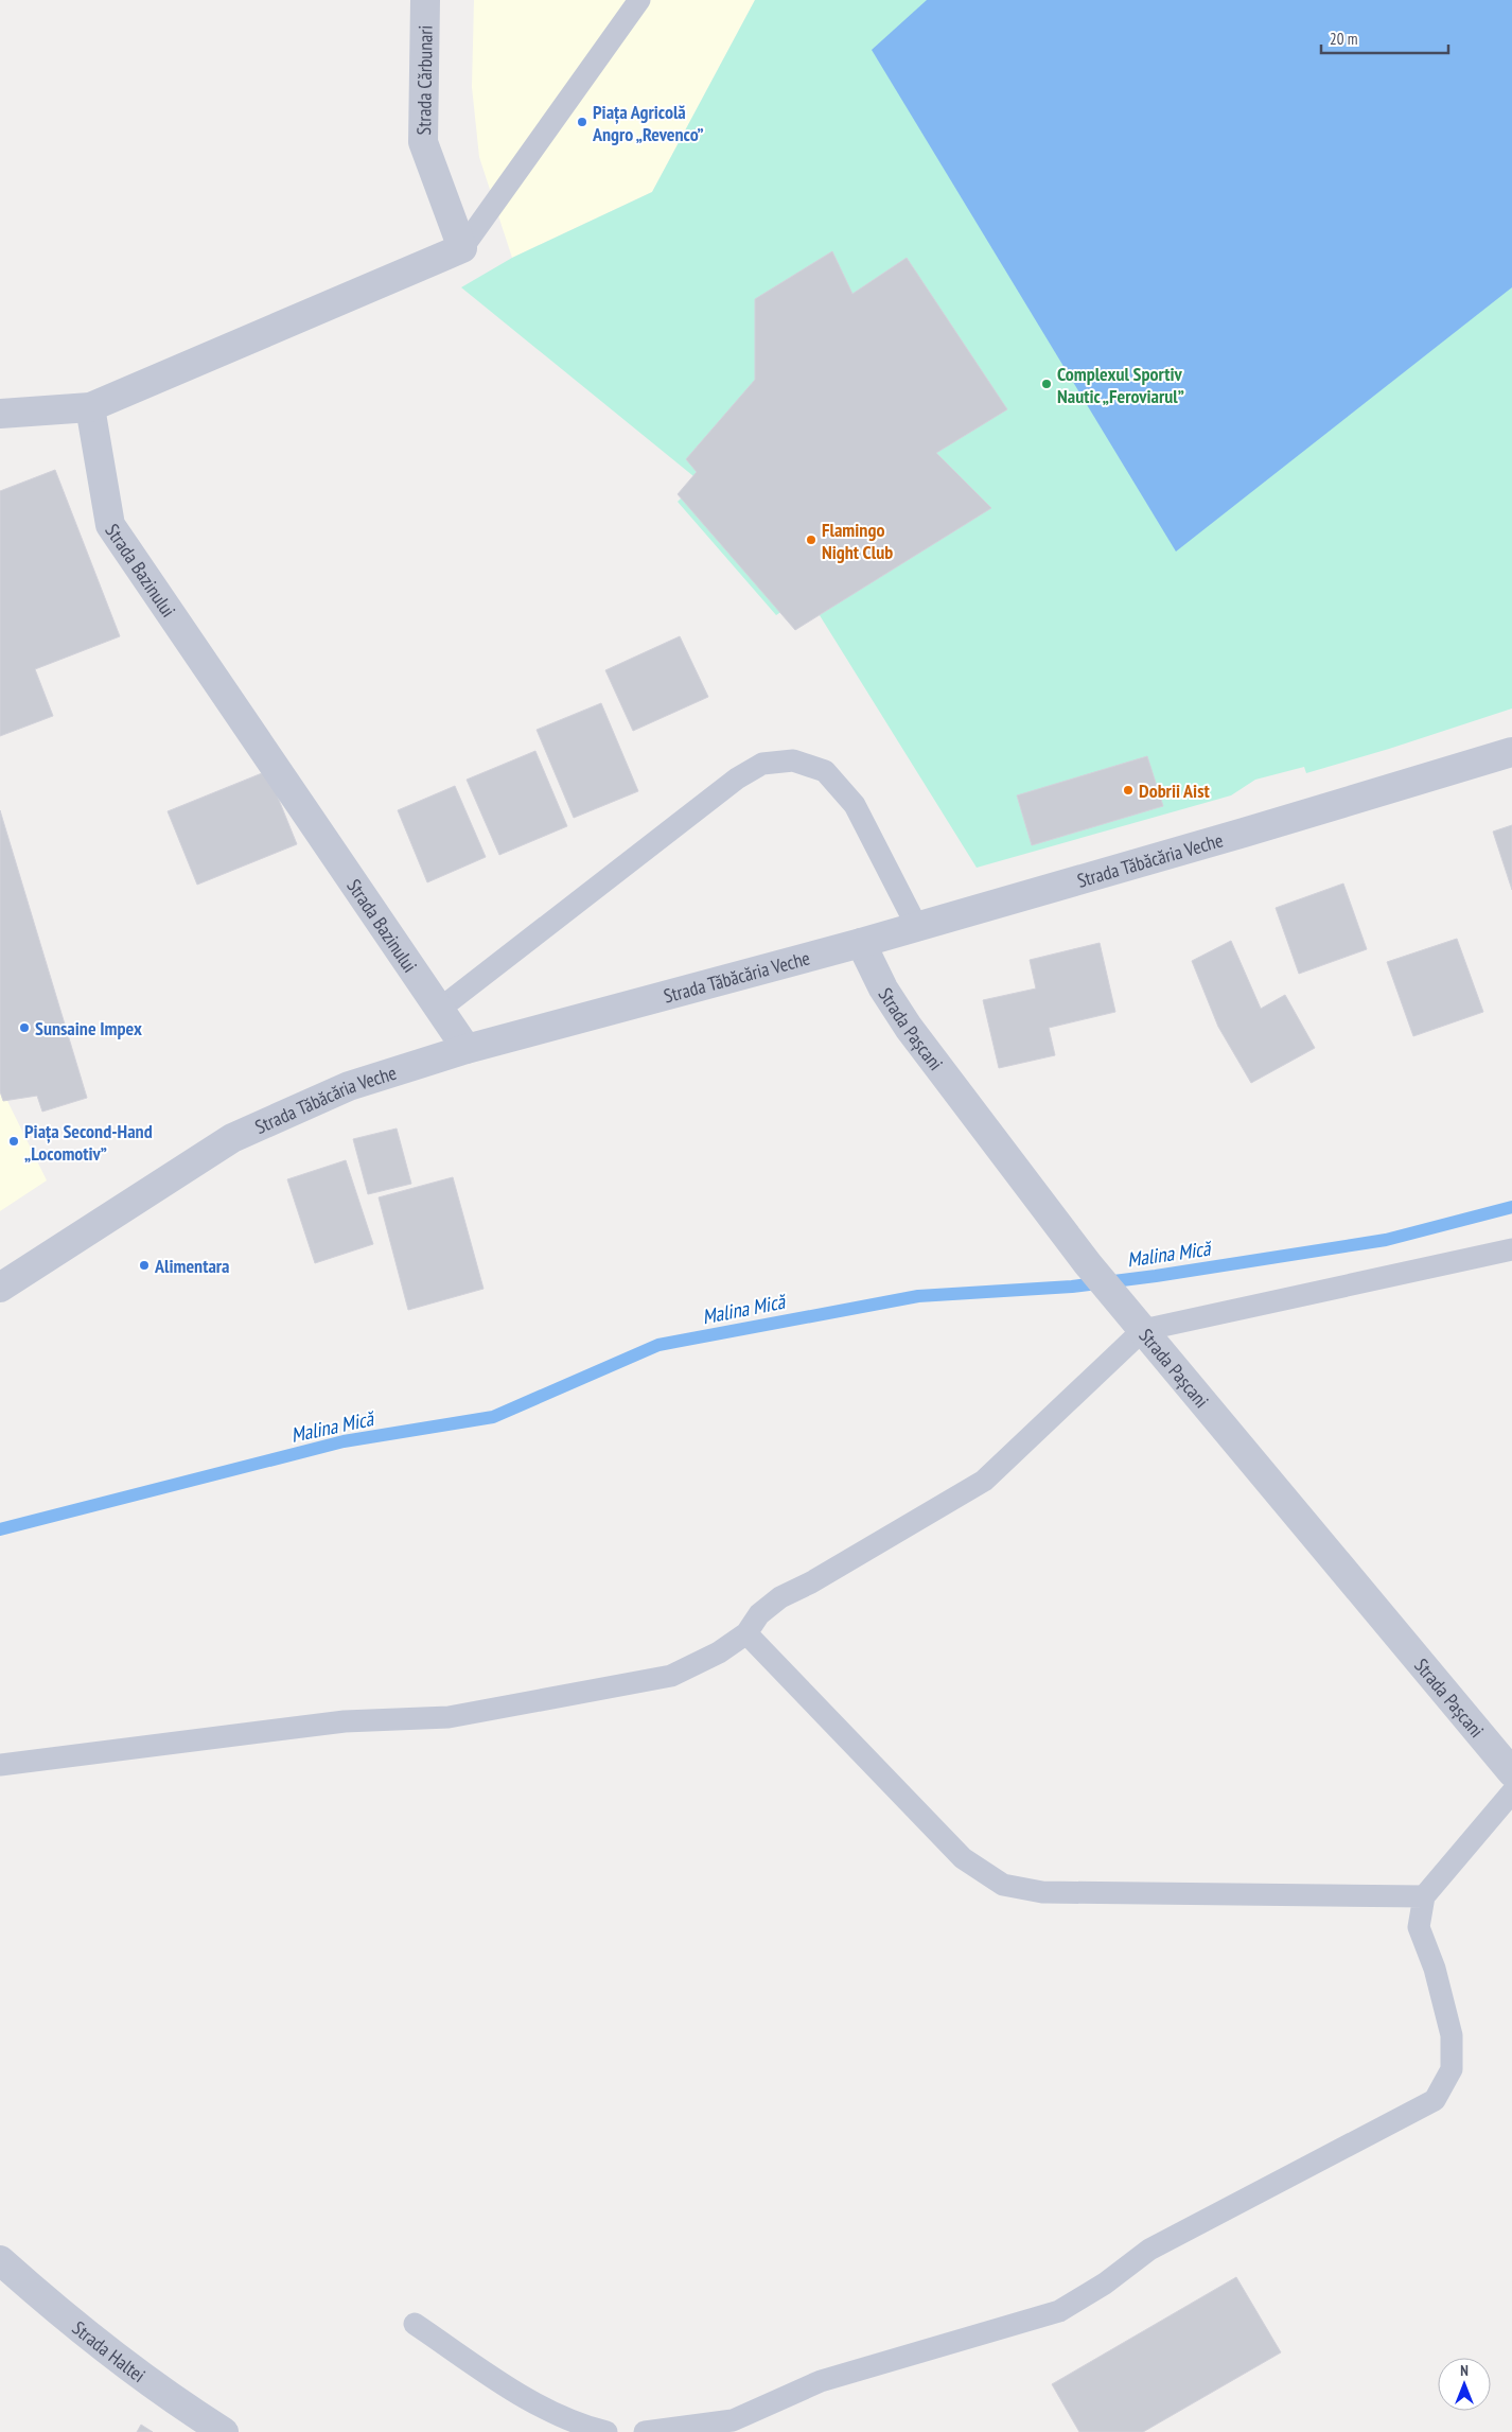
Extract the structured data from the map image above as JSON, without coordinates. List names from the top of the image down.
{
  "streets": {
    "street": [
      "Strada Cărbunari",
      "Strada Bazinului",
      "Strada Tăbăcăria Veche",
      "Strada Pașcani",
      "Strada Haltei"
    ]
  },
  "crossings": [
    ["Strada Bazinului", "Strada Tăbăcăria Veche"],
    ["Strada Tăbăcăria Veche", "Strada Pașcani"]
  ],
  "water": ["Malina Mică"],
  "places": [
    "Piața Agricolă Angro „Revenco”",
    "Complexul Sportiv Nautic „Feroviarul”",
    "Flamingo Night Club",
    "Dobrii Aist",
    "Sunsaine Impex",
    "Piața Second-Hand „Locomotiv”",
    "Alimentara"
  ],
  "scale_bar": "20 m",
  "north": "top"
}
